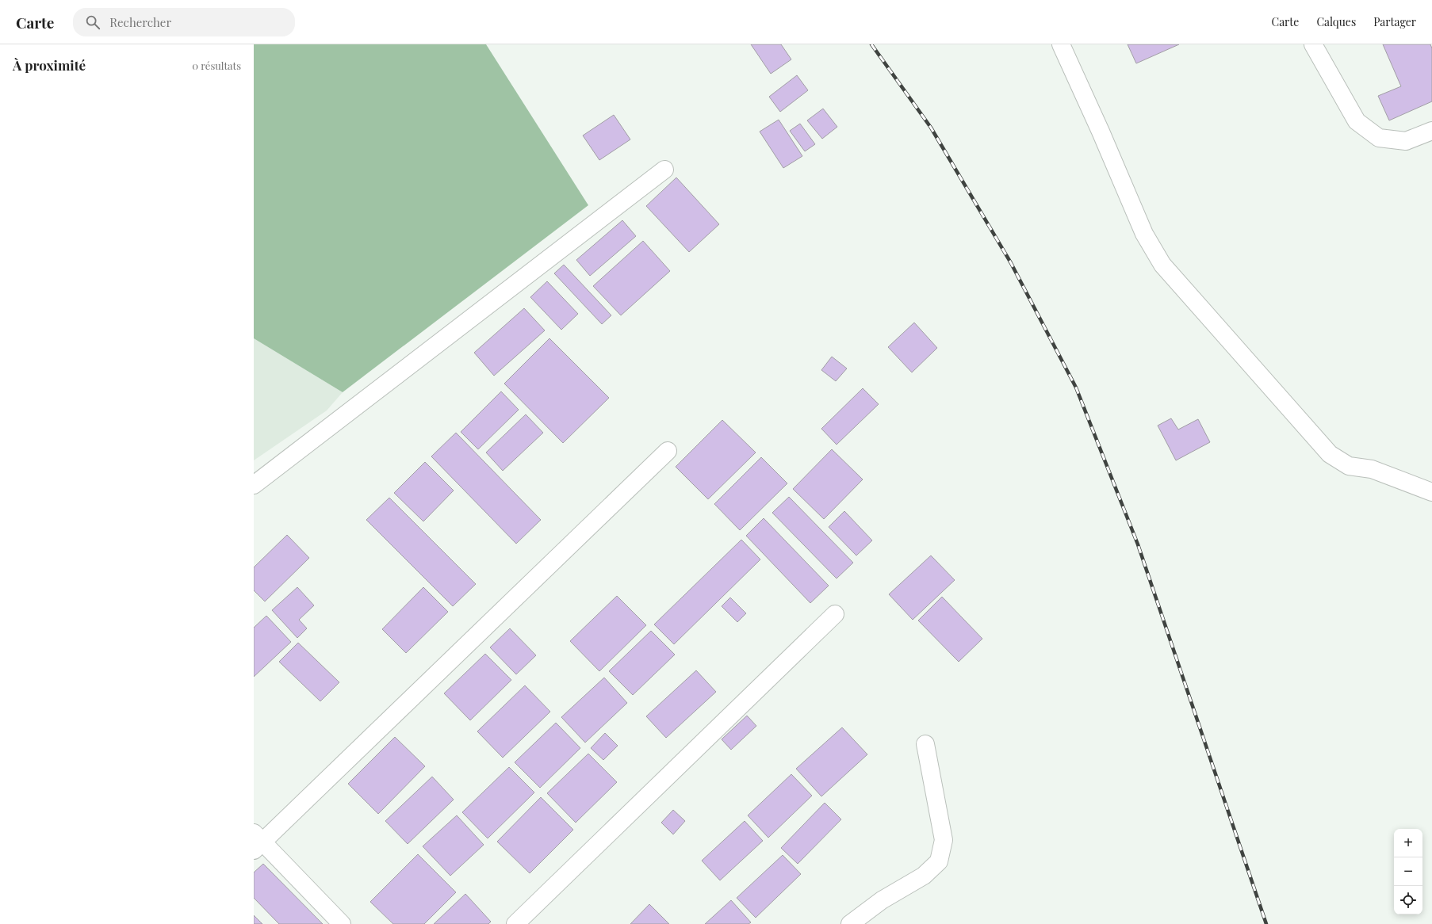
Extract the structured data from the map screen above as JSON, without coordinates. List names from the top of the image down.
{
  "page": {
    "header": "Carte",
    "search": "Rechercher",
    "nav": ["Carte", "Calques", "Partager"],
    "heading": ["À proximité", "0 résultats"],
    "map_buttons": ["+", "−"]
  }
}
